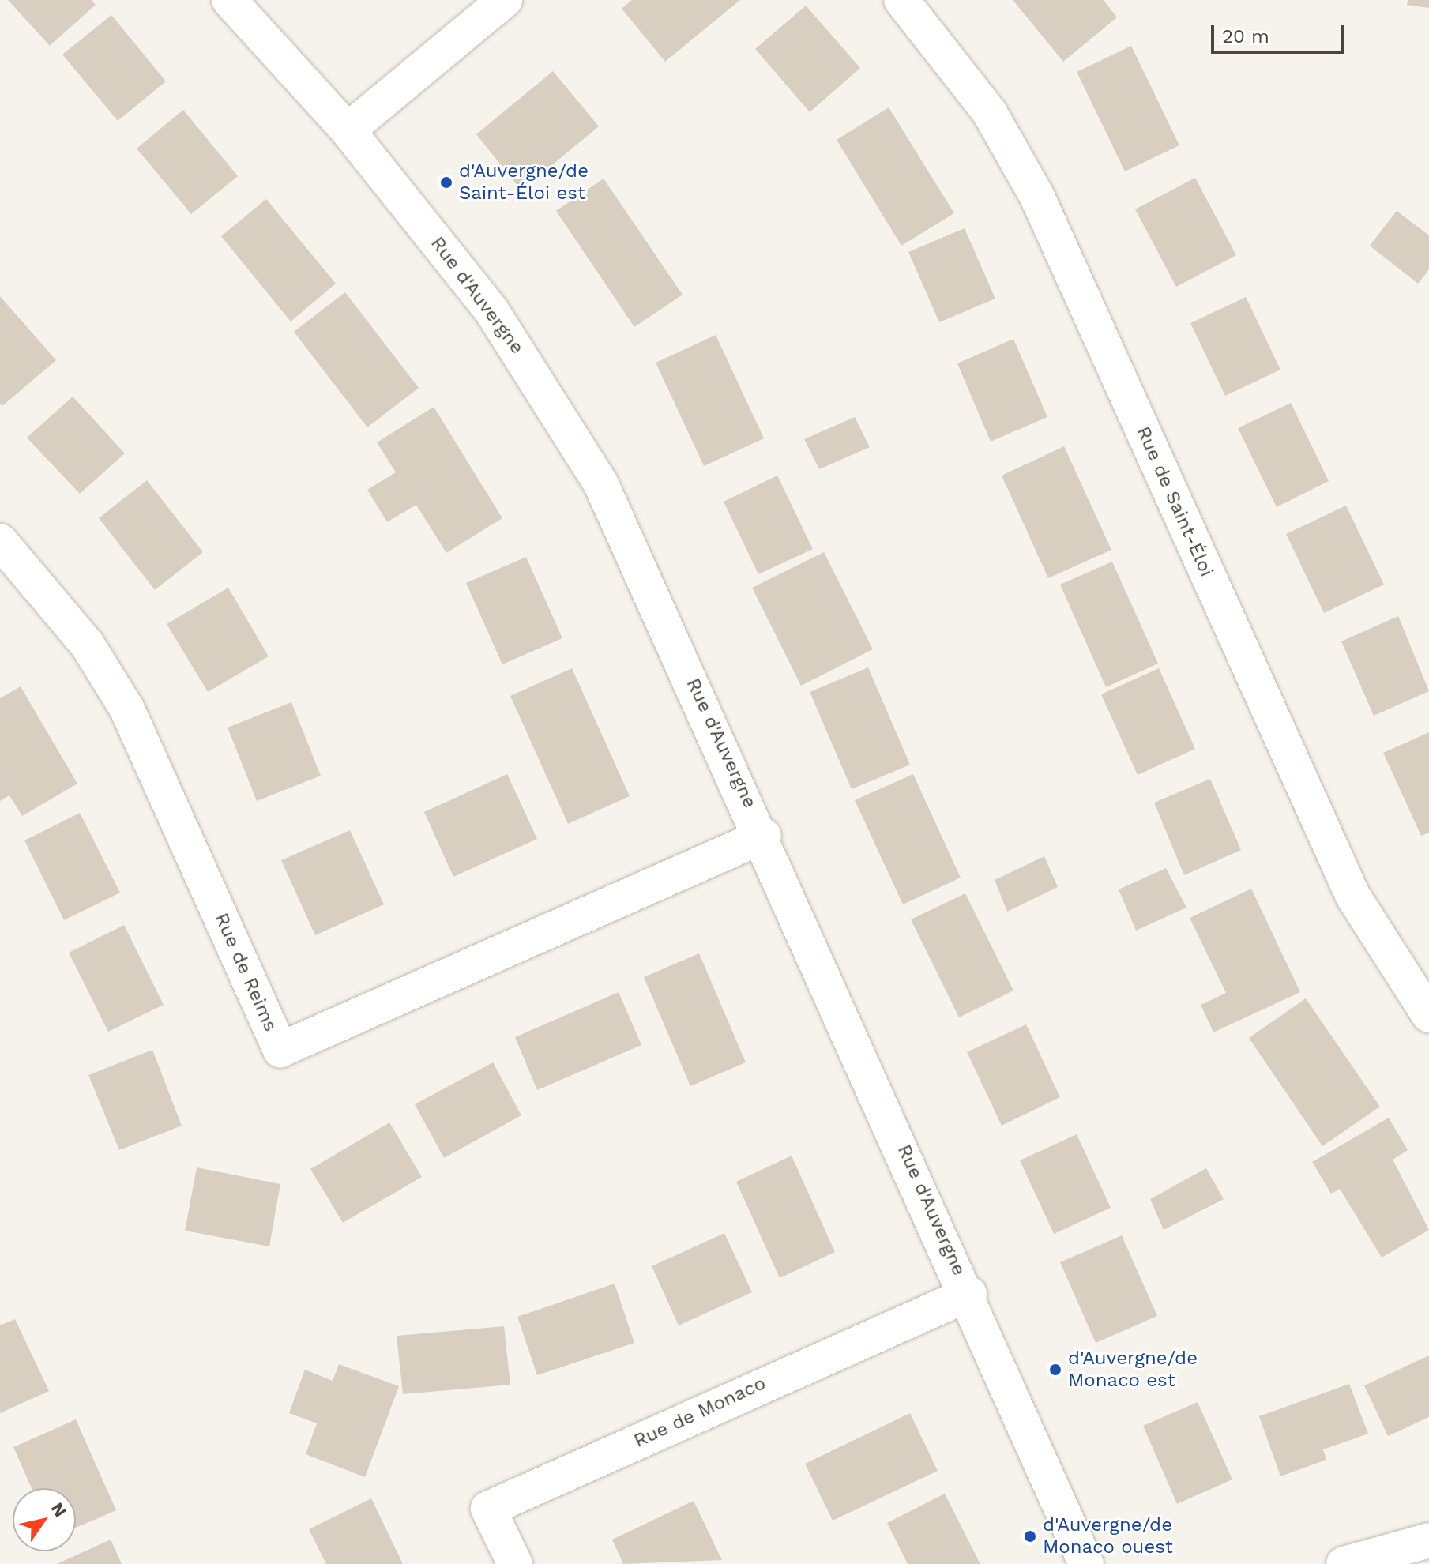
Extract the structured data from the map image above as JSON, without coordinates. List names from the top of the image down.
{
  "streets": {
    "street": [
      "Rue d'Auvergne",
      "Rue de Saint-Éloi",
      "Rue de Reims",
      "Rue de Monaco"
    ]
  },
  "crossings": [
    ["Rue d'Auvergne", "Rue de Reims"],
    ["Rue d'Auvergne", "Rue de Monaco"]
  ],
  "places": ["d'Auvergne/de Saint-Éloi est", "d'Auvergne/de Monaco est", "d'Auvergne/de Monaco ouest"],
  "scale_bar": "20 m",
  "north": "top right"
}
